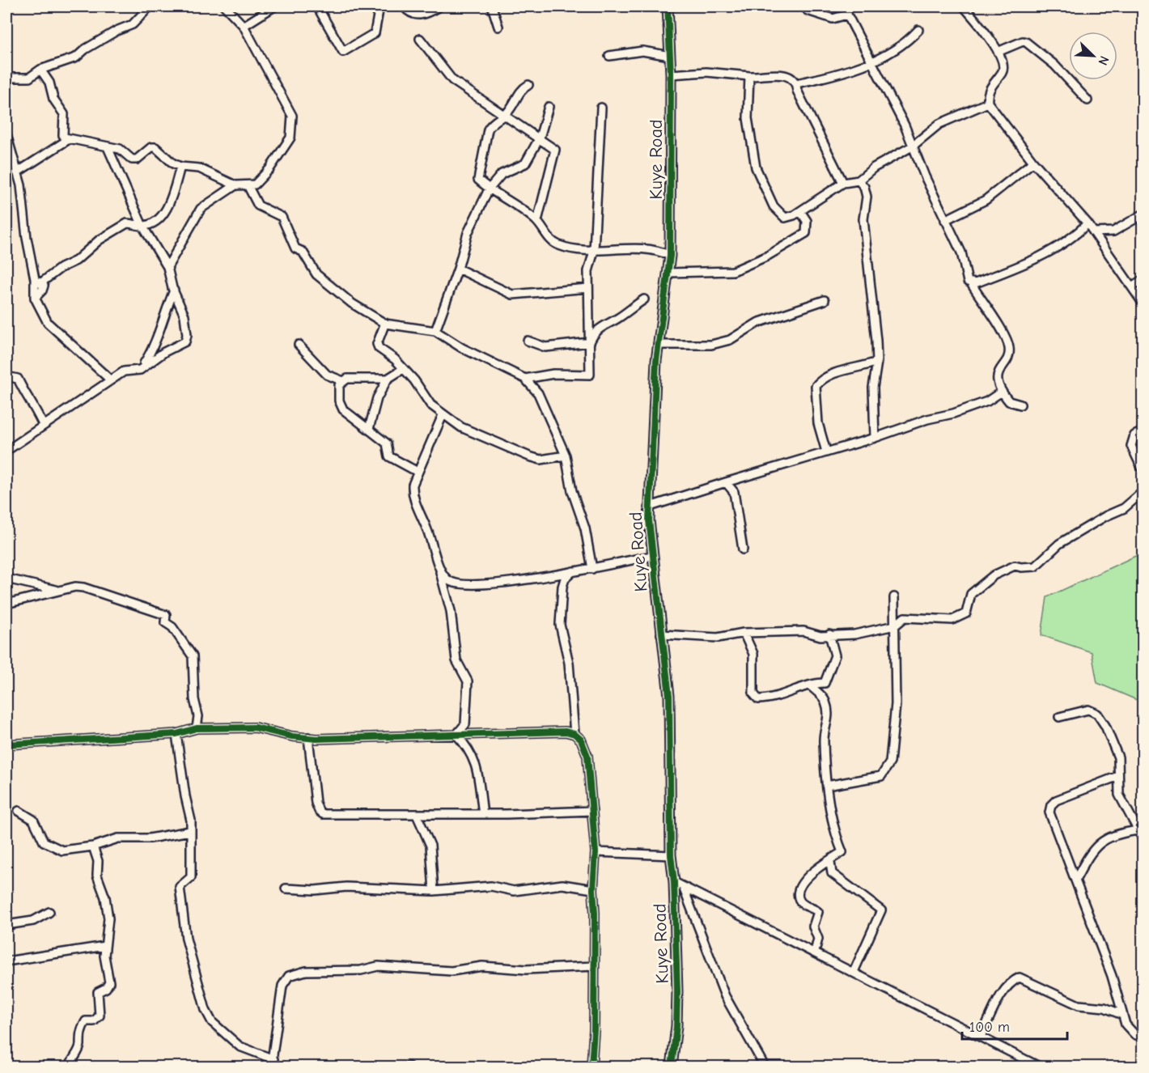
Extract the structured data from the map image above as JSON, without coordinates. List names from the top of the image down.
{
  "streets": {
    "street": ["Kuye Road"]
  },
  "scale_bar": "100 m",
  "north": "bottom right"
}
